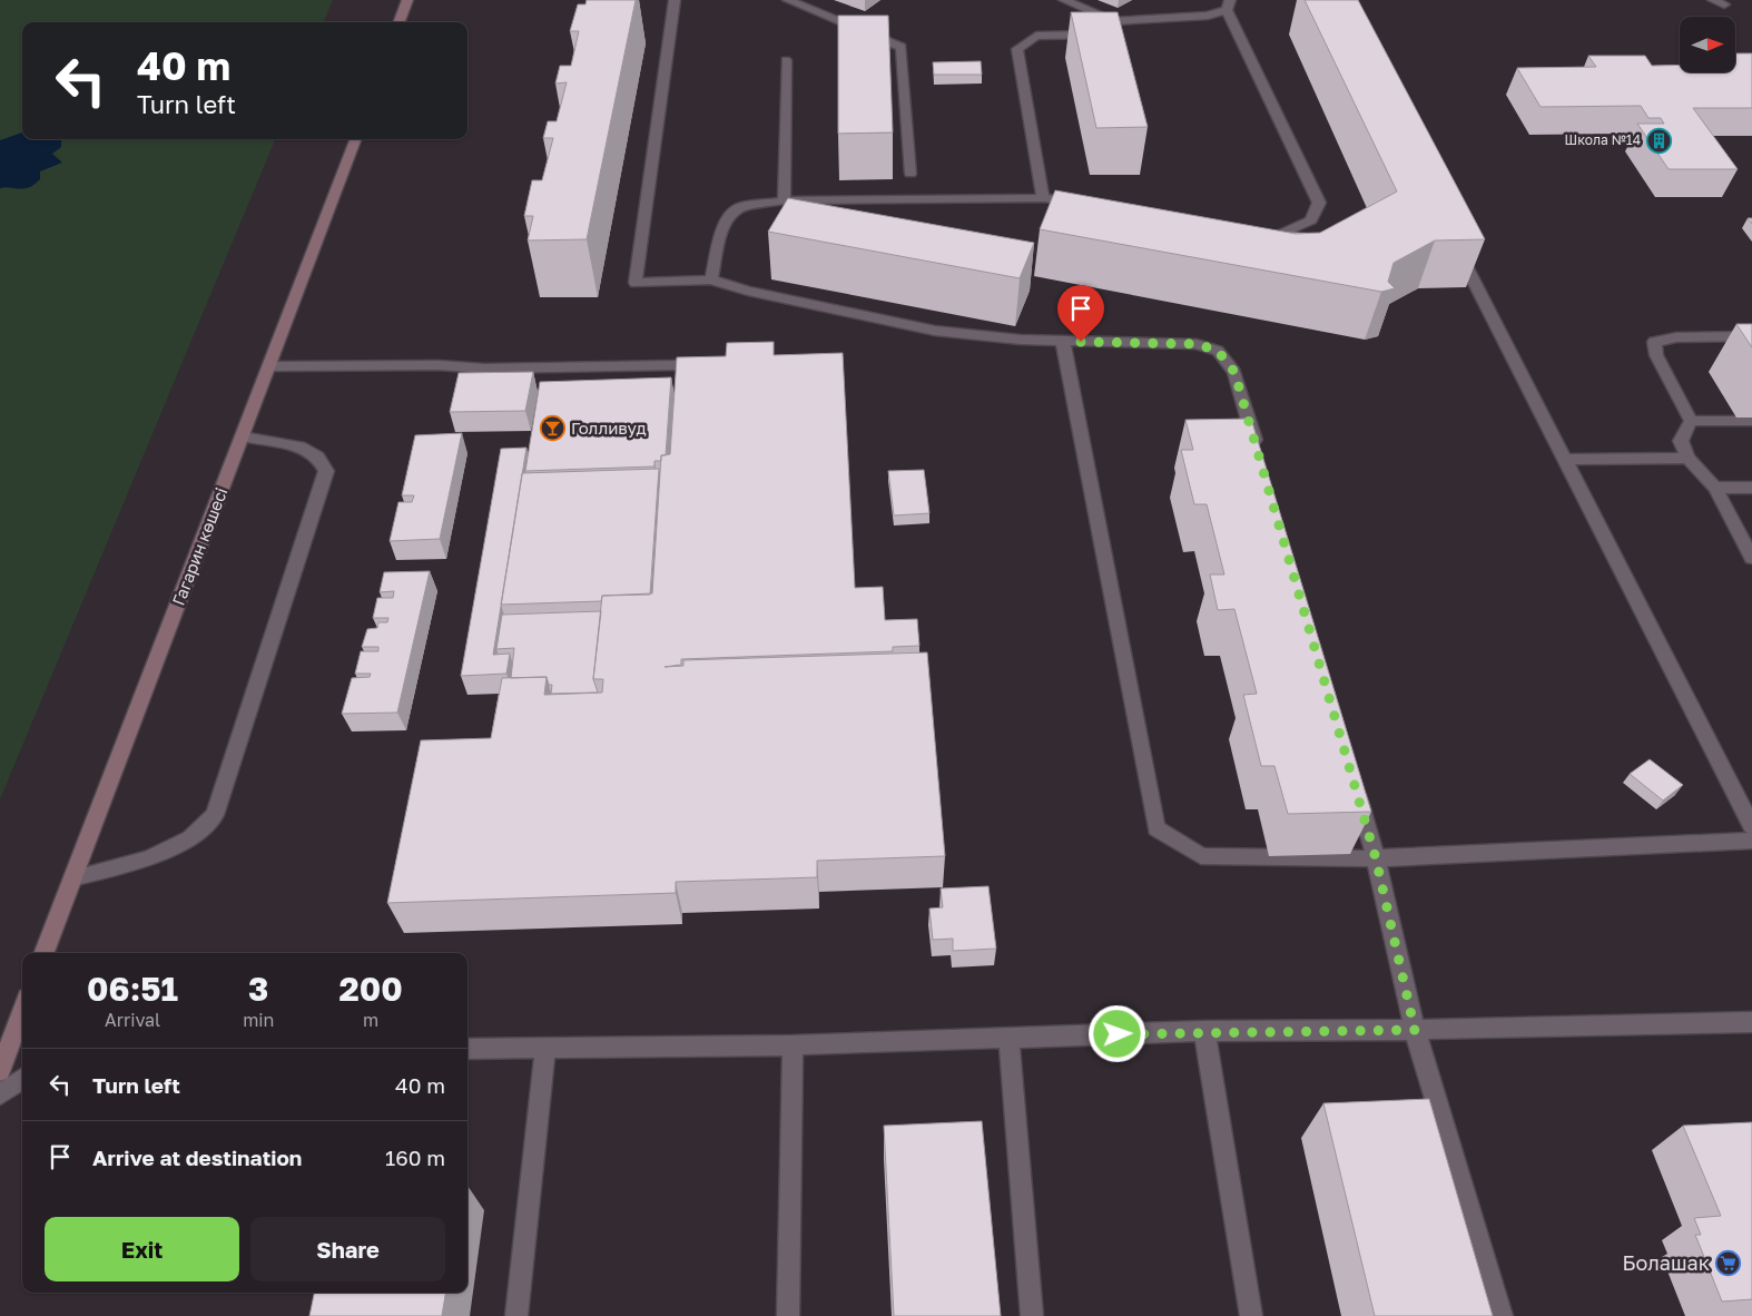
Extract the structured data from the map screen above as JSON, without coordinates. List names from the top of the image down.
{
  "streets": {
    "main road": ["Гагарин көшесі"]
  },
  "places": {
    "building": ["Школа №14"],
    "bar": ["Голливуд"],
    "supermarket": ["Болашак"]
  },
  "north": "right",
  "page": {
    "turn": ["40 m", "Turn left"],
    "eta": [
      "06:51",
      "Arrival",
      "3",
      "min",
      "200",
      "m"
    ],
    "list": [
      {
        "name": "Turn left",
        "value": "40 m"
      },
      {
        "name": "Arrive at destination",
        "value": "160 m"
      }
    ],
    "buttons": ["Exit", "Share"]
  }
}
